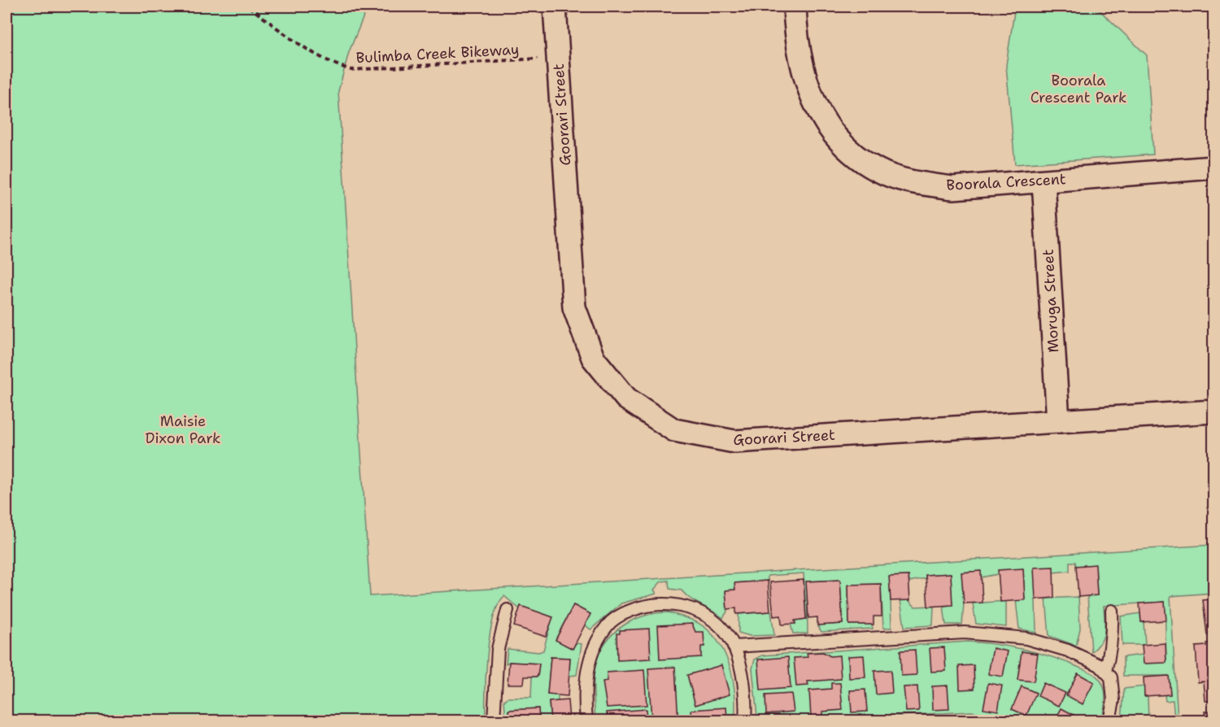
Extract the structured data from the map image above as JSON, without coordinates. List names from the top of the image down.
{
  "streets": {
    "street": ["Goorari Street", "Boorala Crescent", "Moruga Street"],
    "path": ["Bulimba Creek Bikeway"]
  },
  "crossings": [
    ["Bulimba Creek Bikeway", "Goorari Street"],
    ["Goorari Street", "Moruga Street"],
    ["Boorala Crescent", "Moruga Street"]
  ],
  "parks": ["Boorala Crescent Park", "Maisie Dixon Park"]
}
